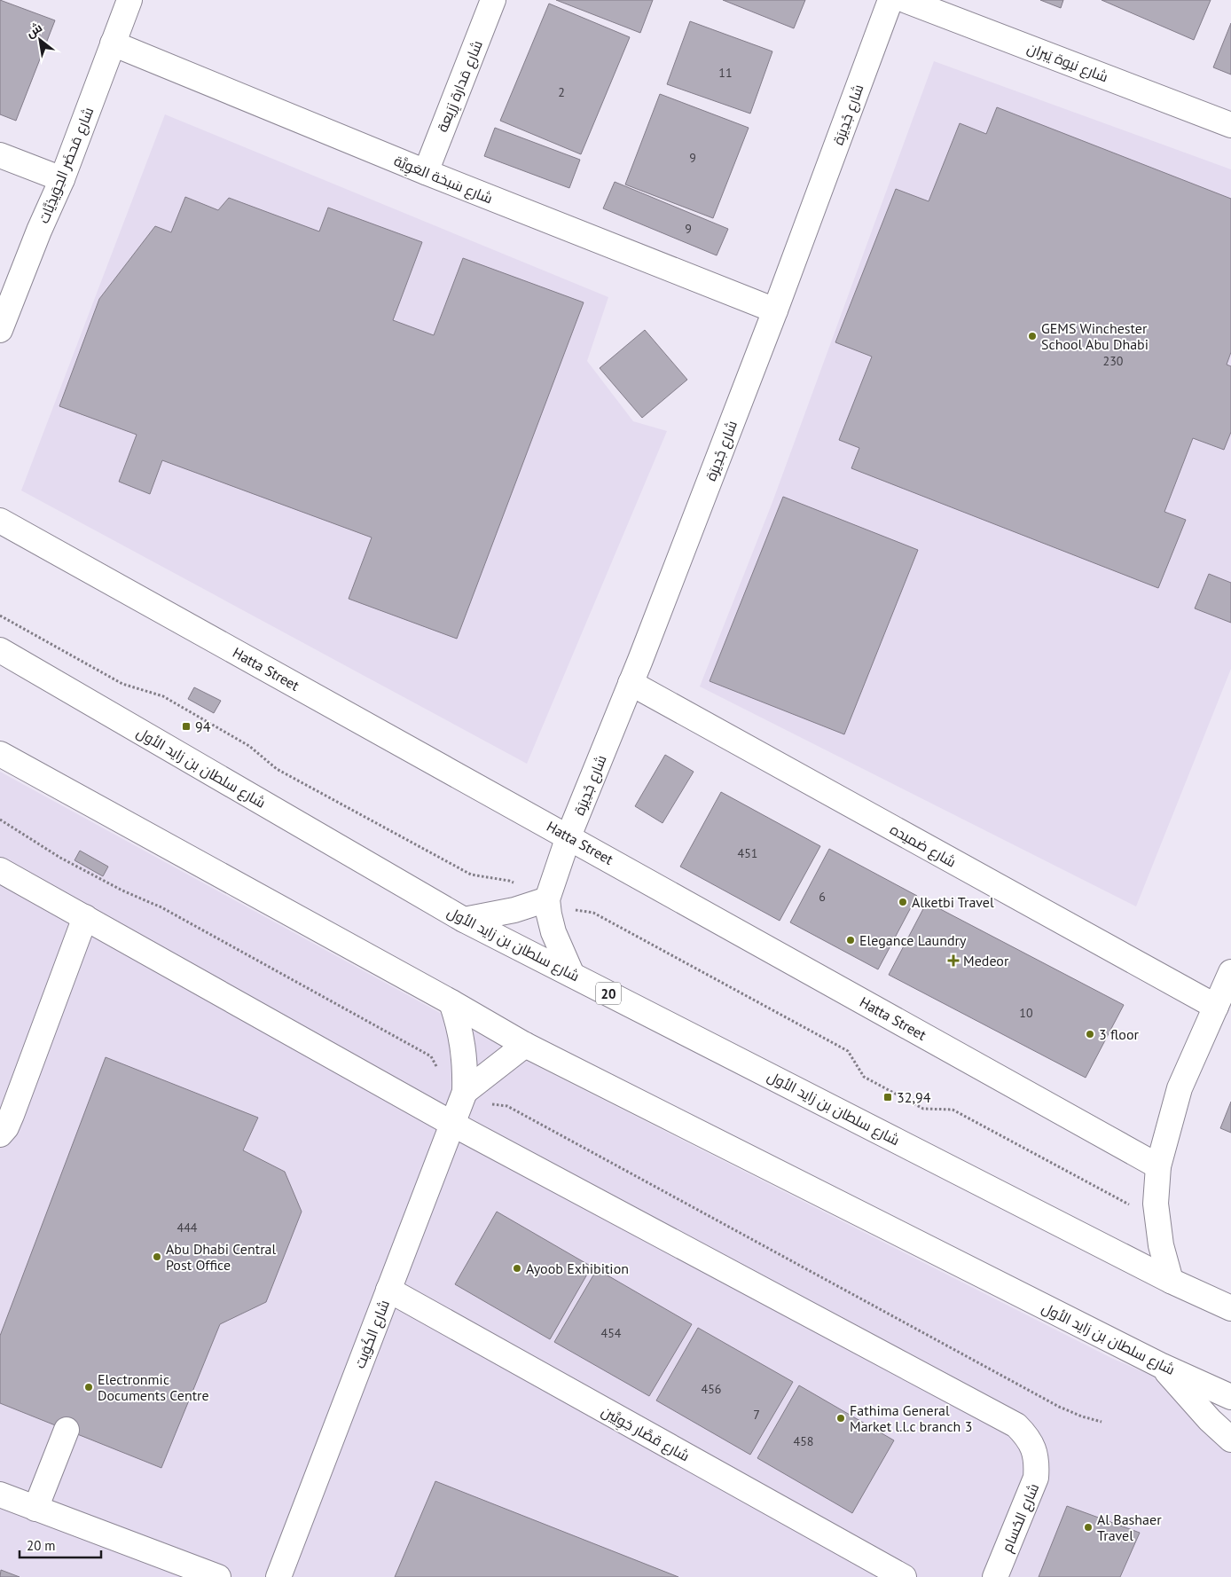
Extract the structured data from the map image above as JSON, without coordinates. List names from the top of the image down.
{
  "streets": {
    "street": [
      "شارع نيوة يَبران",
      "شارع مَدارة زِرَيعة",
      "شارع جْدِيرَة",
      "شارع مَحضَر الحِوَيذِيَّات",
      "شارع سَبخة العَوِيَّة",
      "Hatta Street",
      "شارع سلطان بن زايد الأول",
      "شارع ضميده",
      "20",
      "شارع الكُوَيت",
      "شارع قصَّار خِوِيَّين",
      "شارع الحُسام"
    ]
  },
  "crossings": [
    ["شارع مَدارة زِرَيعة", "شارع سَبخة العَوِيَّة"],
    ["شارع جْدِيرَة", "شارع سَبخة العَوِيَّة"],
    ["شارع جْدِيرَة", "Hatta Street"],
    ["شارع جْدِيرَة", "شارع سلطان بن زايد الأول"],
    ["شارع جْدِيرَة", "شارع ضميده"],
    ["شارع مَحضَر الحِوَيذِيَّات", "شارع سَبخة العَوِيَّة"],
    ["شارع سلطان بن زايد الأول", "شارع الكُوَيت"],
    ["شارع الكُوَيت", "شارع قصَّار خِوِيَّين"],
    ["شارع الكُوَيت", "شارع الحُسام"]
  ],
  "places": {
    "other": [
      "GEMS Winchester School Abu Dhabi",
      "Alketbi Travel",
      "Elegance Laundry",
      "3 floor",
      "Abu Dhabi Central Post Office",
      "Ayoob Exhibition",
      "Electronmic Documents Centre",
      "Fathima General Market l.l.c branch 3",
      "Al Bashaer Travel"
    ],
    "transit": ["94", "32,94"],
    "health": ["Medeor"]
  },
  "house_numbers": [
    "11",
    "2",
    "9",
    "9",
    "230",
    "451",
    "6",
    "10",
    "444",
    "454",
    "456",
    "7",
    "458"
  ],
  "scale_bar": "20 m",
  "north": "top left"
}
